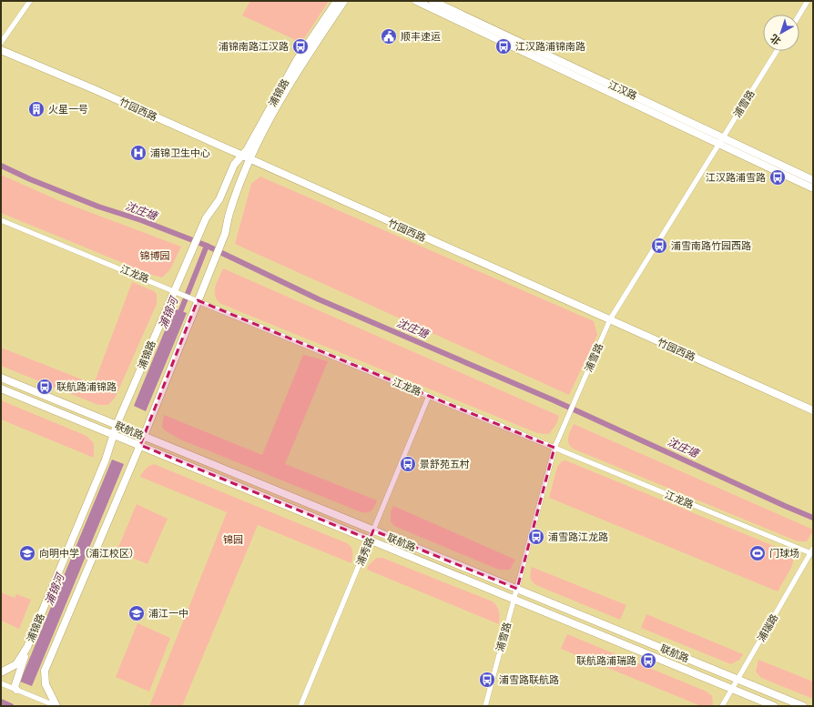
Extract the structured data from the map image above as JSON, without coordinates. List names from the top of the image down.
{
  "streets": {
    "street": [
      "江汉路",
      "浦锦路",
      "浦雪路",
      "竹园西路",
      "江龙路",
      "联航路",
      "浦秀路",
      "浦瑞路"
    ]
  },
  "crossings": [
    ["江汉路", "浦雪路"],
    ["浦锦路", "竹园西路"],
    ["浦锦路", "江龙路"],
    ["浦锦路", "联航路"],
    ["浦雪路", "竹园西路"],
    ["浦雪路", "江龙路"],
    ["浦雪路", "联航路"],
    ["江龙路", "浦秀路"],
    ["江龙路", "浦瑞路"],
    ["联航路", "浦秀路"],
    ["联航路", "浦瑞路"]
  ],
  "water": ["沈庄塘", "浦锦河"],
  "parks": ["锦博园", "锦园"],
  "places": {
    "public building": ["顺丰速运"],
    "bus stop": [
      "浦锦南路江汉路",
      "江汉路浦锦南路",
      "江汉路浦雪路",
      "浦雪南路竹园西路",
      "联航路浦锦路",
      "景舒苑五村",
      "浦雪路江龙路",
      "联航路浦瑞路",
      "浦雪路联航路"
    ],
    "building": ["火星一号"],
    "hospital": ["浦锦卫生中心"],
    "school or university": ["向明中学（浦江校区）", "浦江一中"],
    "sports": ["门球场"]
  },
  "north": "bottom left"
}
